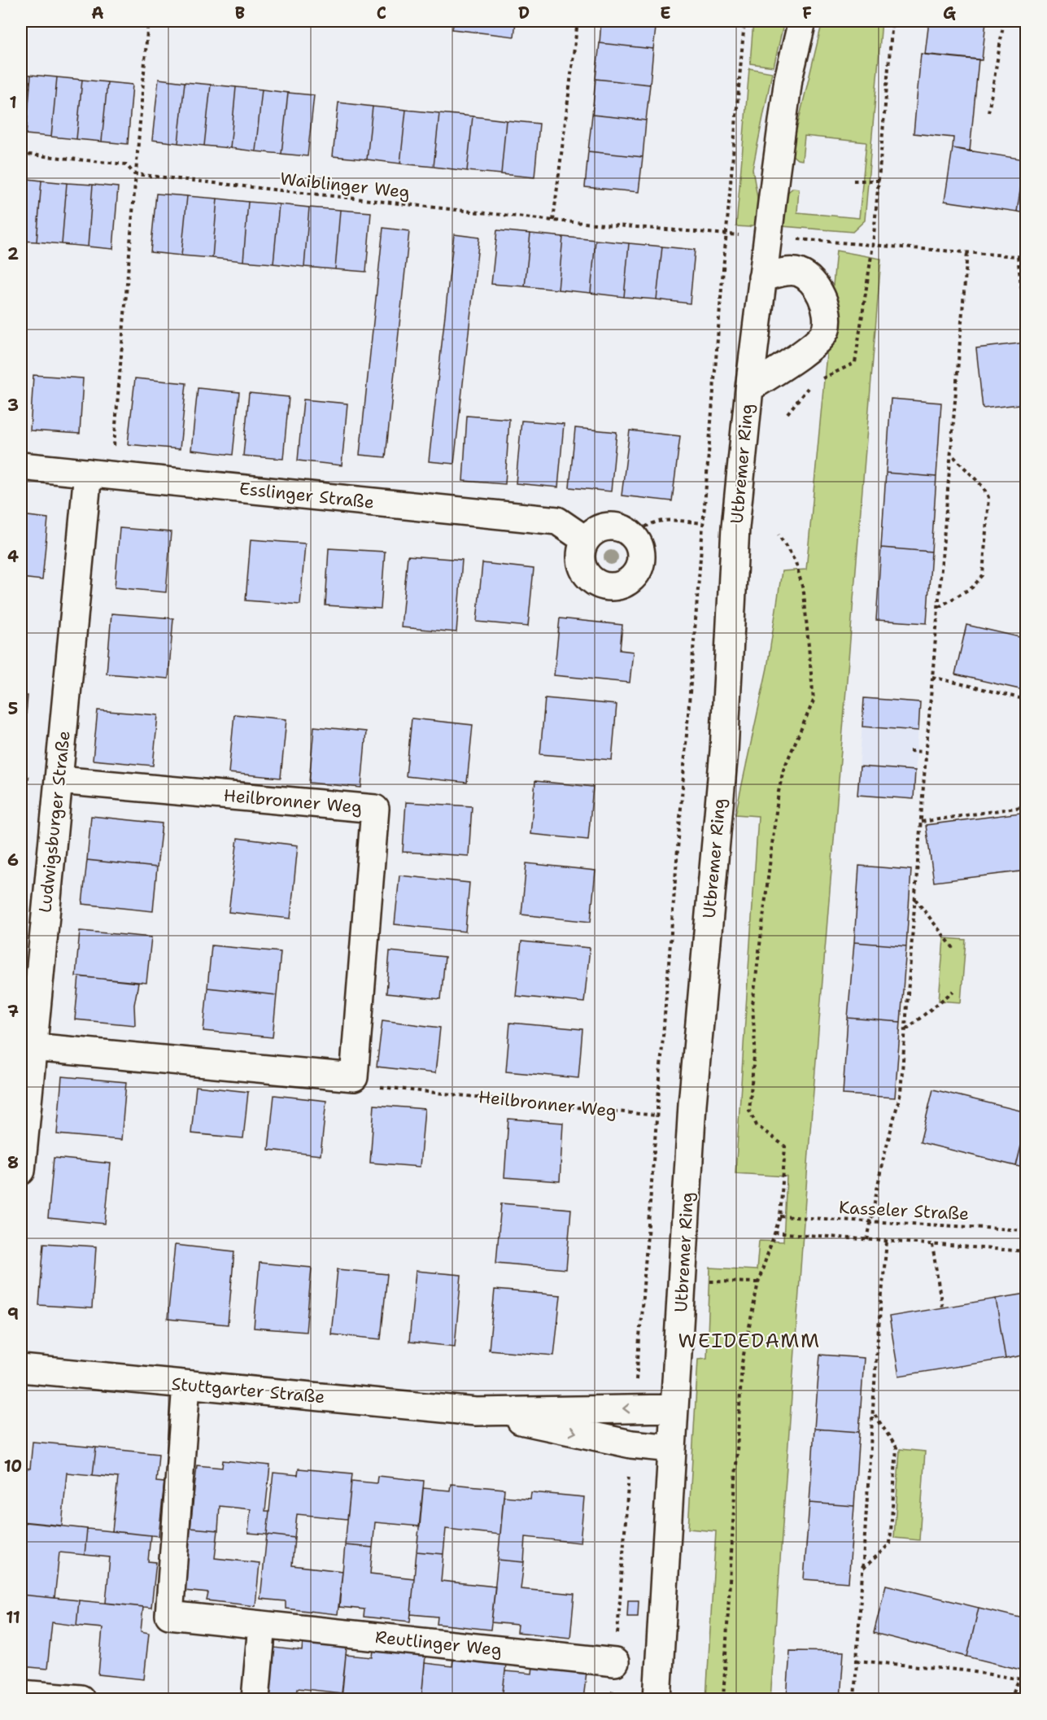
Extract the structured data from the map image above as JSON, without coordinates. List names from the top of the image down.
{
  "streets": {
    "street": [
      "Utbremer Ring",
      "Esslinger Straße",
      "Heilbronner Weg",
      "Ludwigsburger Straße",
      "Stuttgarter Straße",
      "Reutlinger Weg"
    ],
    "path": ["Waiblinger Weg", "Kasseler Straße"]
  },
  "crossings": [
    ["Utbremer Ring", "Stuttgarter Straße"],
    ["Esslinger Straße", "Ludwigsburger Straße"],
    ["Heilbronner Weg", "Ludwigsburger Straße"],
    ["Stuttgarter Straße", "Reutlinger Weg"]
  ],
  "districts": ["WEIDEDAMM"],
  "grid": {
    "columns": [
      "A",
      "B",
      "C",
      "D",
      "E",
      "F",
      "G"
    ],
    "rows": [
      "1",
      "2",
      "3",
      "4",
      "5",
      "6",
      "7",
      "8",
      "9",
      "10",
      "11"
    ]
  }
}
